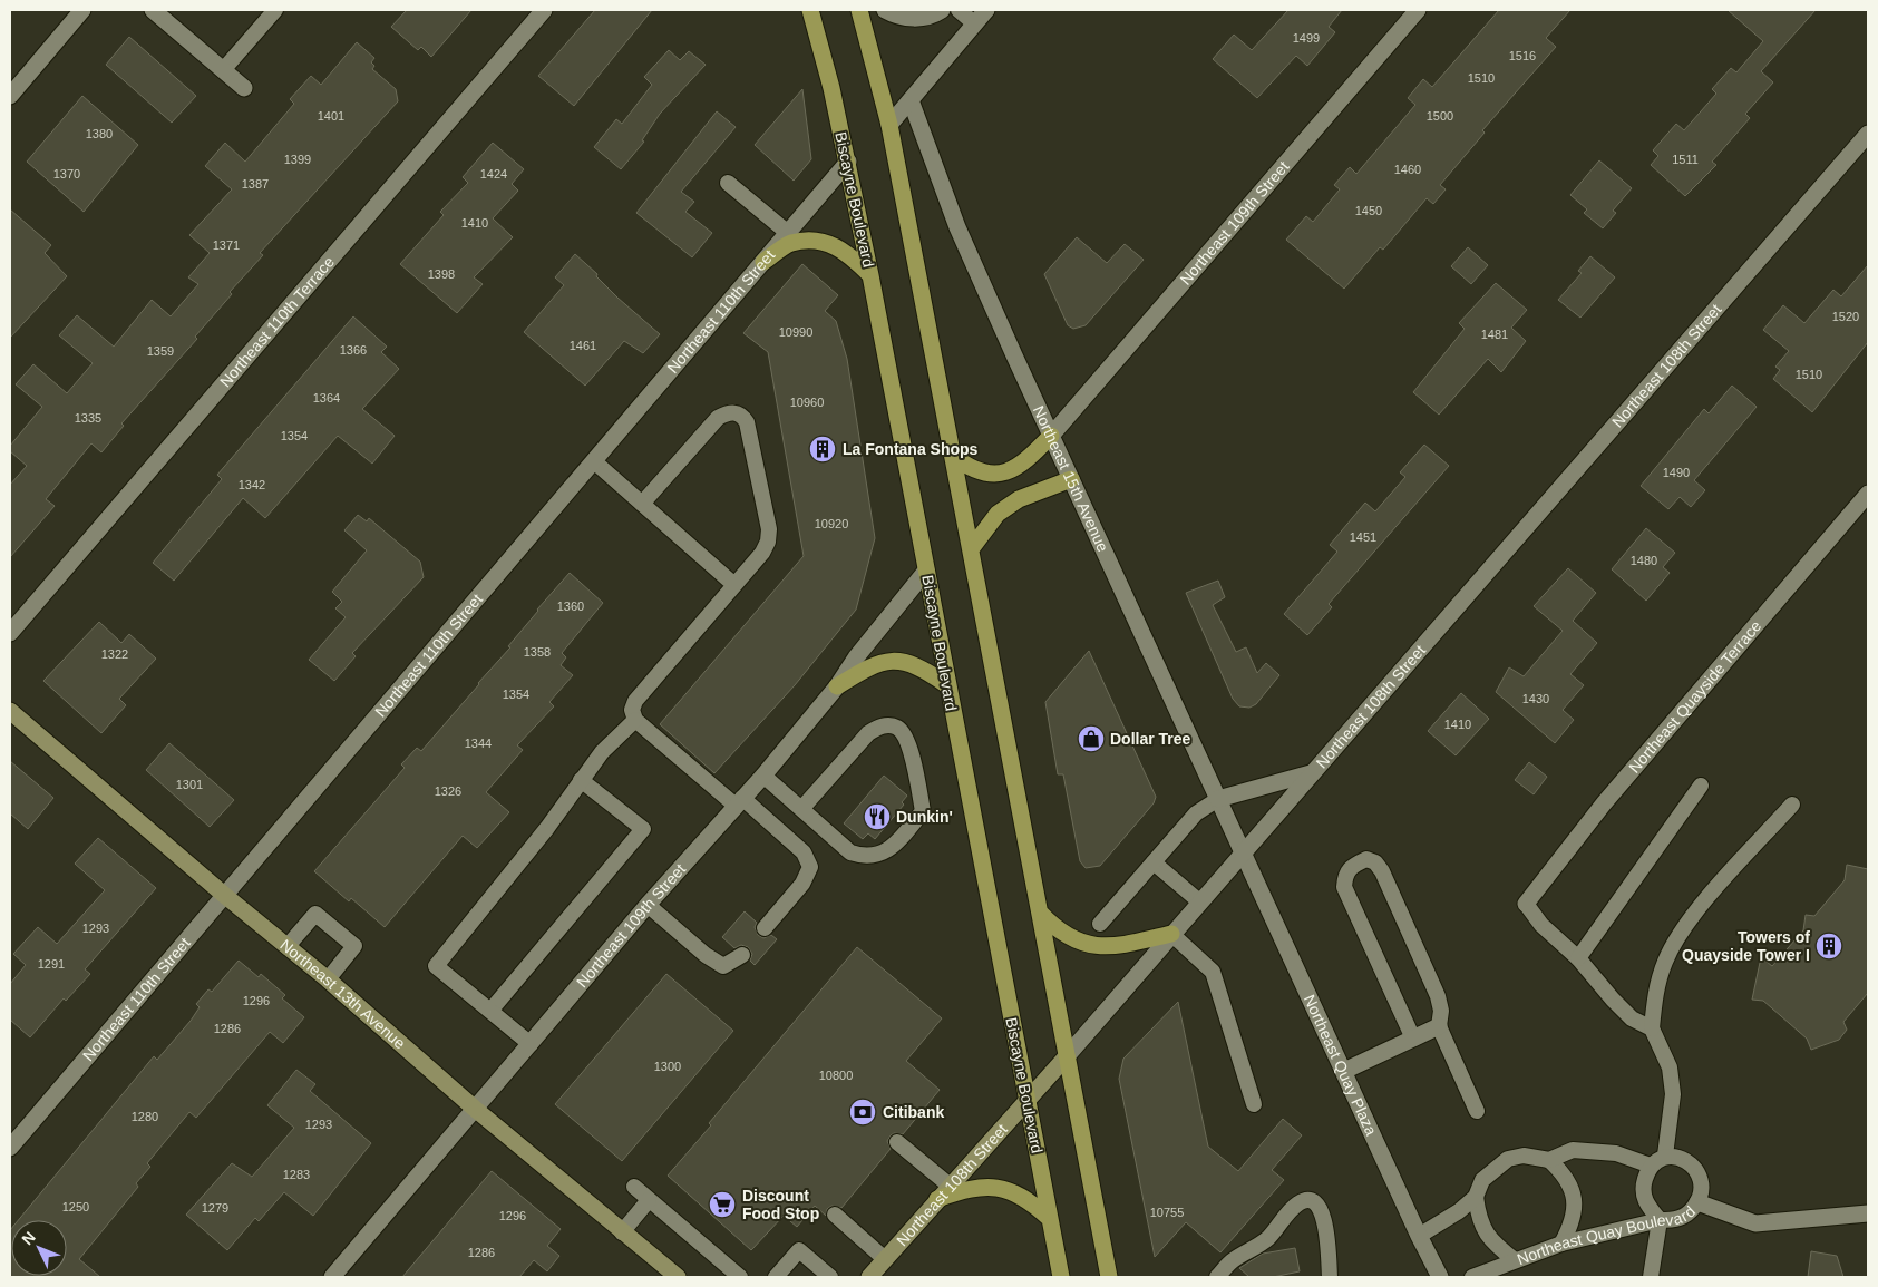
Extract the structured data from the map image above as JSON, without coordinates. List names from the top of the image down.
{
  "streets": {
    "main road": ["Biscayne Boulevard"],
    "street": [
      "Northeast 109th Street",
      "Northeast 110th Street",
      "Northeast 110th Terrace",
      "Northeast 108th Street",
      "Northeast 15th Avenue",
      "Northeast Quayside Terrace",
      "Northeast 13th Avenue",
      "Northeast Quay Plaza",
      "Northeast Quay Boulevard"
    ]
  },
  "crossings": [
    ["Biscayne Boulevard", "Northeast 109th Street"],
    ["Biscayne Boulevard", "Northeast 110th Street"],
    ["Biscayne Boulevard", "Northeast 108th Street"],
    ["Northeast 109th Street", "Northeast 15th Avenue"],
    ["Northeast 109th Street", "Northeast 13th Avenue"],
    ["Northeast 110th Street", "Northeast 13th Avenue"],
    ["Northeast 108th Street", "Northeast 15th Avenue"],
    ["Northeast 108th Street", "Northeast Quay Plaza"],
    ["Northeast 15th Avenue", "Northeast Quay Plaza"]
  ],
  "places": {
    "building": ["La Fontana Shops", "Towers of Quayside Tower I"],
    "shop": ["Dollar Tree"],
    "restaurant": ["Dunkin'"],
    "bank": ["Citibank"],
    "supermarket": ["Discount Food Stop"]
  },
  "house_numbers": [
    "1499",
    "1516",
    "1510",
    "1401",
    "1500",
    "1380",
    "1399",
    "1511",
    "1460",
    "1370",
    "1424",
    "1387",
    "1450",
    "1410",
    "1371",
    "1398",
    "1520",
    "10990",
    "1481",
    "1461",
    "1366",
    "1359",
    "1510",
    "1364",
    "10960",
    "1335",
    "1354",
    "1490",
    "1342",
    "10920",
    "1451",
    "1480",
    "1360",
    "1358",
    "1322",
    "1354",
    "1430",
    "1410",
    "1344",
    "1301",
    "1326",
    "1293",
    "1291",
    "1296",
    "1286",
    "1300",
    "10800",
    "1280",
    "1293",
    "1283",
    "1250",
    "1279",
    "10755",
    "1296",
    "1286"
  ],
  "north": "top left"
}
